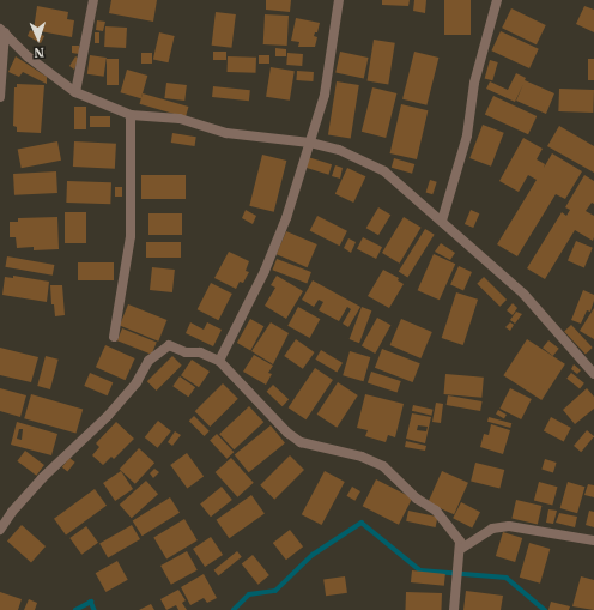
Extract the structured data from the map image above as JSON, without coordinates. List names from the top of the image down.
{
  "north": "bottom"
}
